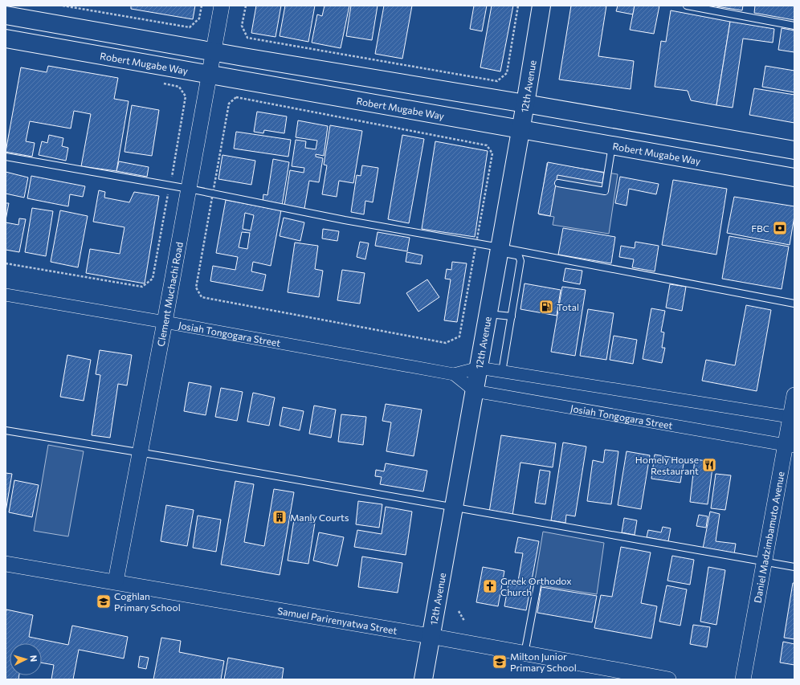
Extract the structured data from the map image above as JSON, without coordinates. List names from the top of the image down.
{
  "streets": {
    "main road": ["Robert Mugabe Way", "12th Avenue"],
    "street": [
      "Clement Muchachi Road",
      "Josiah Tongogara Street",
      "Daniel Madzimbamuto Avenue",
      "Samuel Parirenyatwa Street"
    ]
  },
  "crossings": [
    ["Robert Mugabe Way", "12th Avenue"],
    ["Robert Mugabe Way", "Clement Muchachi Road"],
    ["12th Avenue", "Josiah Tongogara Street"],
    ["12th Avenue", "Samuel Parirenyatwa Street"],
    ["Clement Muchachi Road", "Josiah Tongogara Street"],
    ["Clement Muchachi Road", "Samuel Parirenyatwa Street"],
    ["Josiah Tongogara Street", "Daniel Madzimbamuto Avenue"]
  ],
  "places": {
    "bank": ["FBC"],
    "fuel station": ["Total"],
    "restaurant": ["Homely House Restaurant"],
    "building": ["Manly Courts"],
    "church": ["Greek Orthodox Church"],
    "school or university": ["Coghlan Primary School", "Milton Junior Primary School"]
  },
  "north": "right"
}
